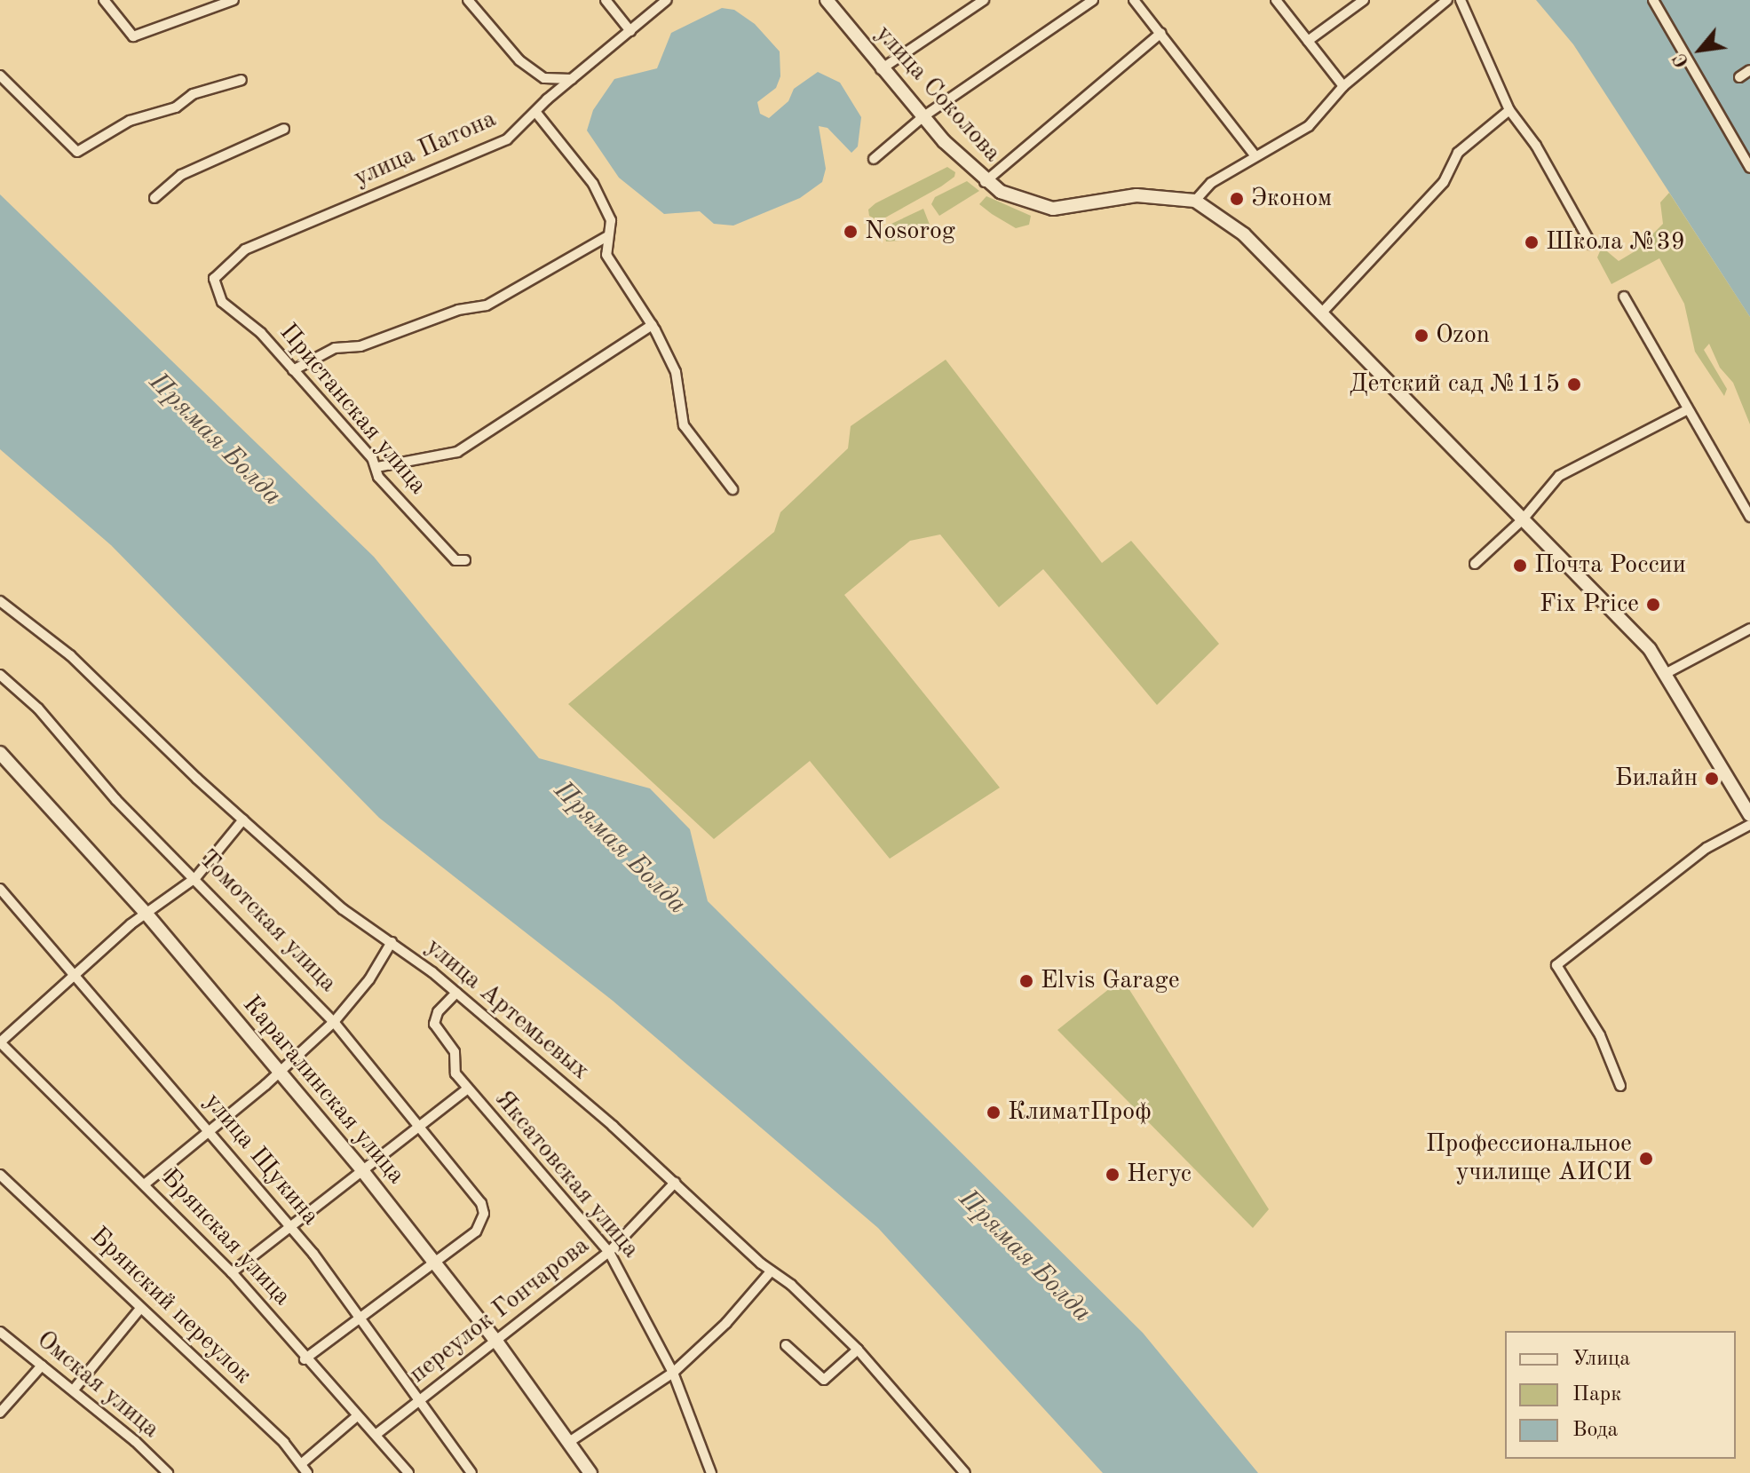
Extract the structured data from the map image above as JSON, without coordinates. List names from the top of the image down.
{
  "streets": {
    "main road": ["улица Соколова", "Карагалинская улица"],
    "street": [
      "улица Патона",
      "Пристанская улица",
      "Томотская улица",
      "улица Артемьевых",
      "улица Щукина",
      "Яксатовская улица",
      "Брянская улица",
      "Брянский переулок",
      "переулок Гончарова",
      "Омская улица"
    ]
  },
  "crossings": [
    ["улица Патона", "Пристанская улица"],
    ["Томотская улица", "Карагалинская улица"],
    ["улица Артемьевых", "Яксатовская улица"],
    ["улица Артемьевых", "переулок Гончарова"],
    ["Карагалинская улица", "переулок Гончарова"],
    ["улица Щукина", "переулок Гончарова"],
    ["Яксатовская улица", "переулок Гончарова"],
    ["Брянская улица", "переулок Гончарова"]
  ],
  "water": ["Прямая Болда"],
  "places": [
    "Эконом",
    "Nosorog",
    "Школа №39",
    "Ozon",
    "Детский сад №115",
    "Почта России",
    "Fix Price",
    "Билайн",
    "Elvis Garage",
    "КлиматПроф",
    "Профессиональное училище АИСИ",
    "Негус"
  ],
  "legend": ["Улица", "Парк", "Вода"],
  "north": "bottom left"
}
